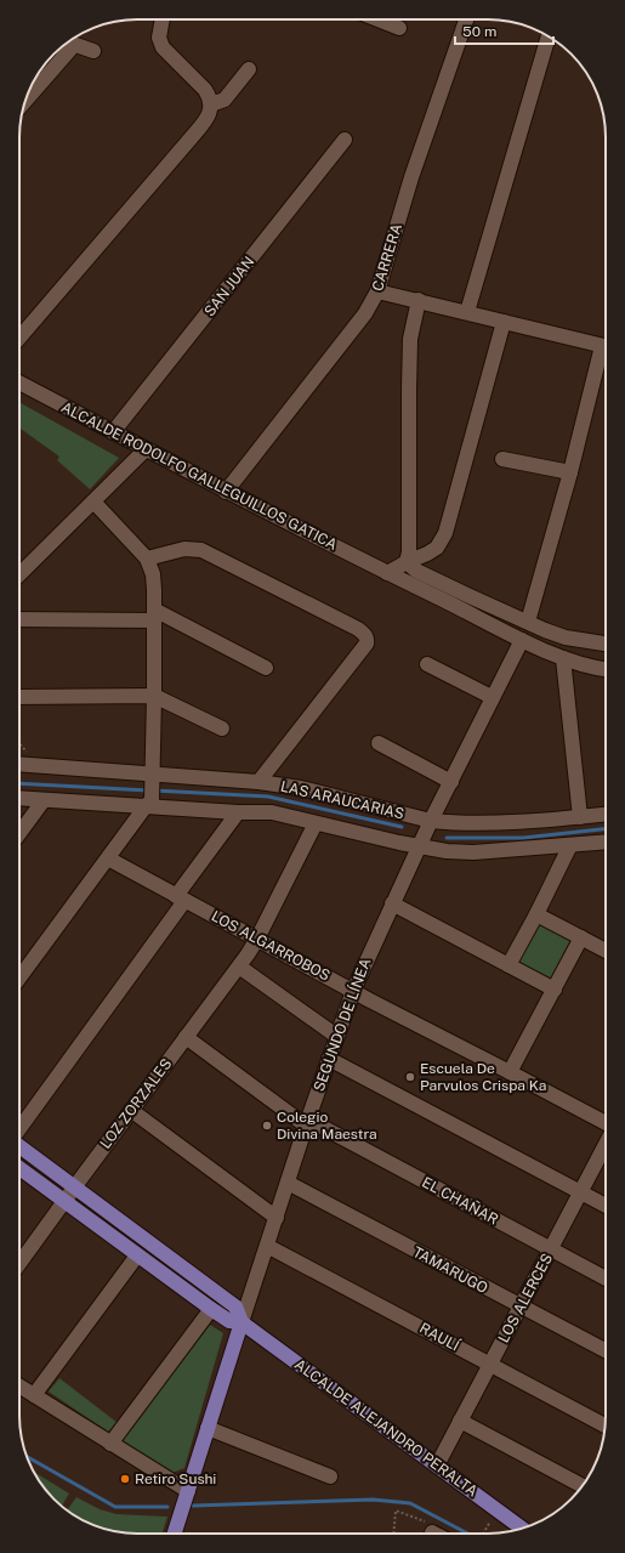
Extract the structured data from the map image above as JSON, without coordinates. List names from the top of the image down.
{
  "streets": {
    "main road": ["SEGUNDO DE LÍNEA", "ALCALDE ALEJANDRO PERALTA"],
    "street": [
      "CARRERA",
      "SAN JUAN",
      "ALCALDE RODOLFO GALLEGUILLOS GATICA",
      "LAS ARAUCARIAS",
      "LOS ALGARROBOS",
      "LOZ ZORZALES",
      "EL CHAÑAR",
      "TAMARUGO",
      "LOS ALERCES",
      "RAULÍ"
    ]
  },
  "crossings": [
    ["CARRERA", "ALCALDE RODOLFO GALLEGUILLOS GATICA"],
    ["SAN JUAN", "ALCALDE RODOLFO GALLEGUILLOS GATICA"],
    ["ALCALDE RODOLFO GALLEGUILLOS GATICA", "SEGUNDO DE LÍNEA"],
    ["LAS ARAUCARIAS", "SEGUNDO DE LÍNEA"],
    ["LAS ARAUCARIAS", "LOZ ZORZALES"],
    ["LOS ALGARROBOS", "SEGUNDO DE LÍNEA"],
    ["LOS ALGARROBOS", "LOZ ZORZALES"],
    ["SEGUNDO DE LÍNEA", "EL CHAÑAR"],
    ["SEGUNDO DE LÍNEA", "TAMARUGO"],
    ["SEGUNDO DE LÍNEA", "RAULÍ"],
    ["SEGUNDO DE LÍNEA", "ALCALDE ALEJANDRO PERALTA"],
    ["LOZ ZORZALES", "EL CHAÑAR"],
    ["LOZ ZORZALES", "ALCALDE ALEJANDRO PERALTA"],
    ["EL CHAÑAR", "LOS ALERCES"],
    ["TAMARUGO", "LOS ALERCES"],
    ["LOS ALERCES", "RAULÍ"],
    ["LOS ALERCES", "ALCALDE ALEJANDRO PERALTA"]
  ],
  "places": ["Escuela De Parvulos Crispa Ka", "Colegio Divina Maestra", "Retiro Sushi"],
  "scale_bar": "50 m"
}
